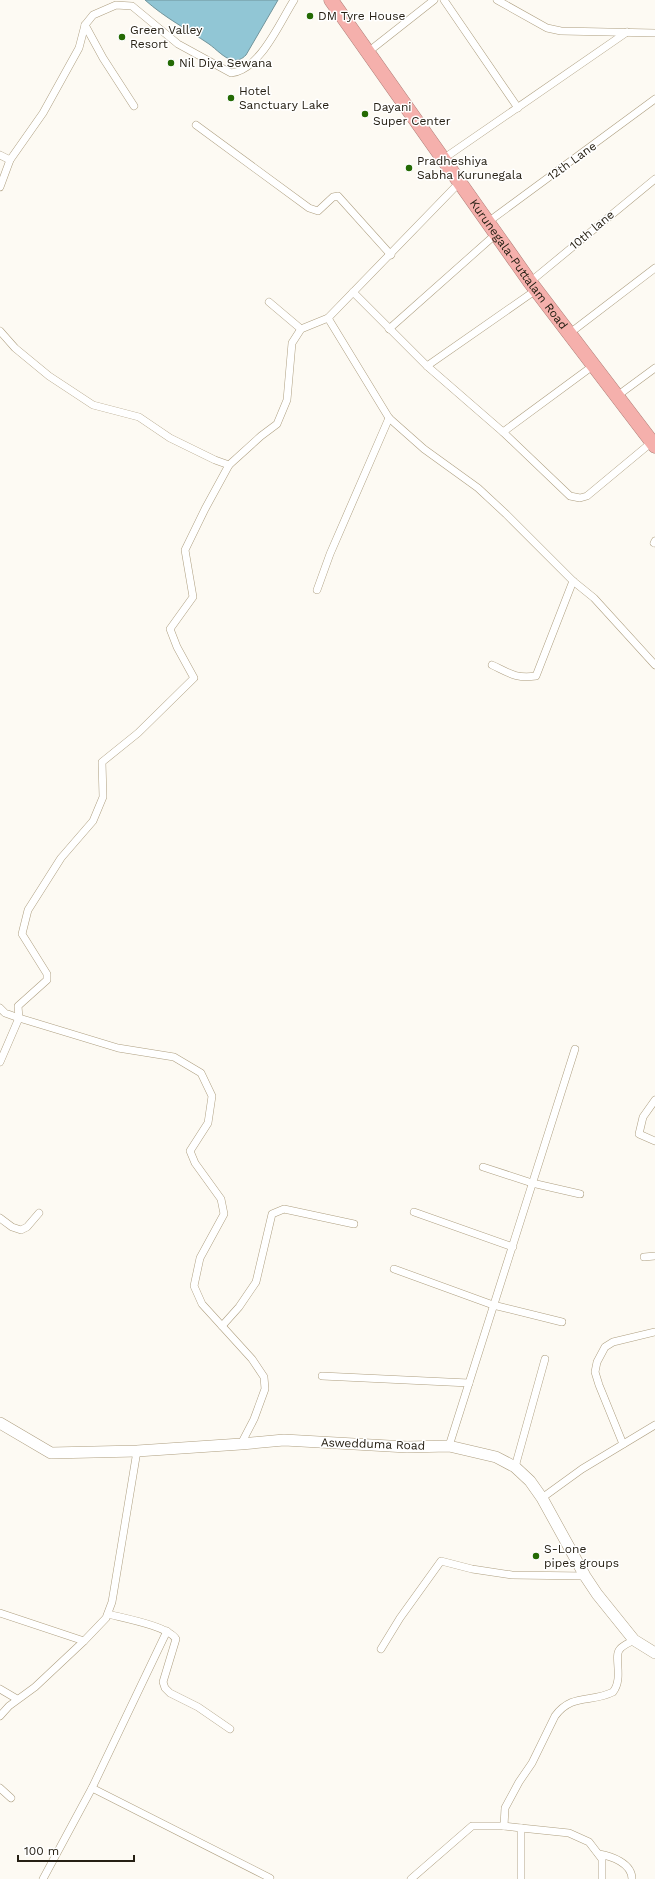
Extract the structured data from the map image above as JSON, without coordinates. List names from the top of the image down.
{
  "streets": {
    "highway": ["Kurunegala-Puttalam Road"],
    "street": ["12th Lane", "10th lane", "Aswedduma Road"]
  },
  "crossings": [
    ["12th Lane", "Kurunegala-Puttalam Road"],
    ["10th lane", "Kurunegala-Puttalam Road"]
  ],
  "places": [
    "DM Tyre House",
    "Green Valley Resort",
    "Nil Diya Sewana",
    "Hotel Sanctuary Lake",
    "Dayani Super Center",
    "Pradheshiya Sabha Kurunegala",
    "S-Lone pipes groups"
  ],
  "scale_bar": "100 m"
}
